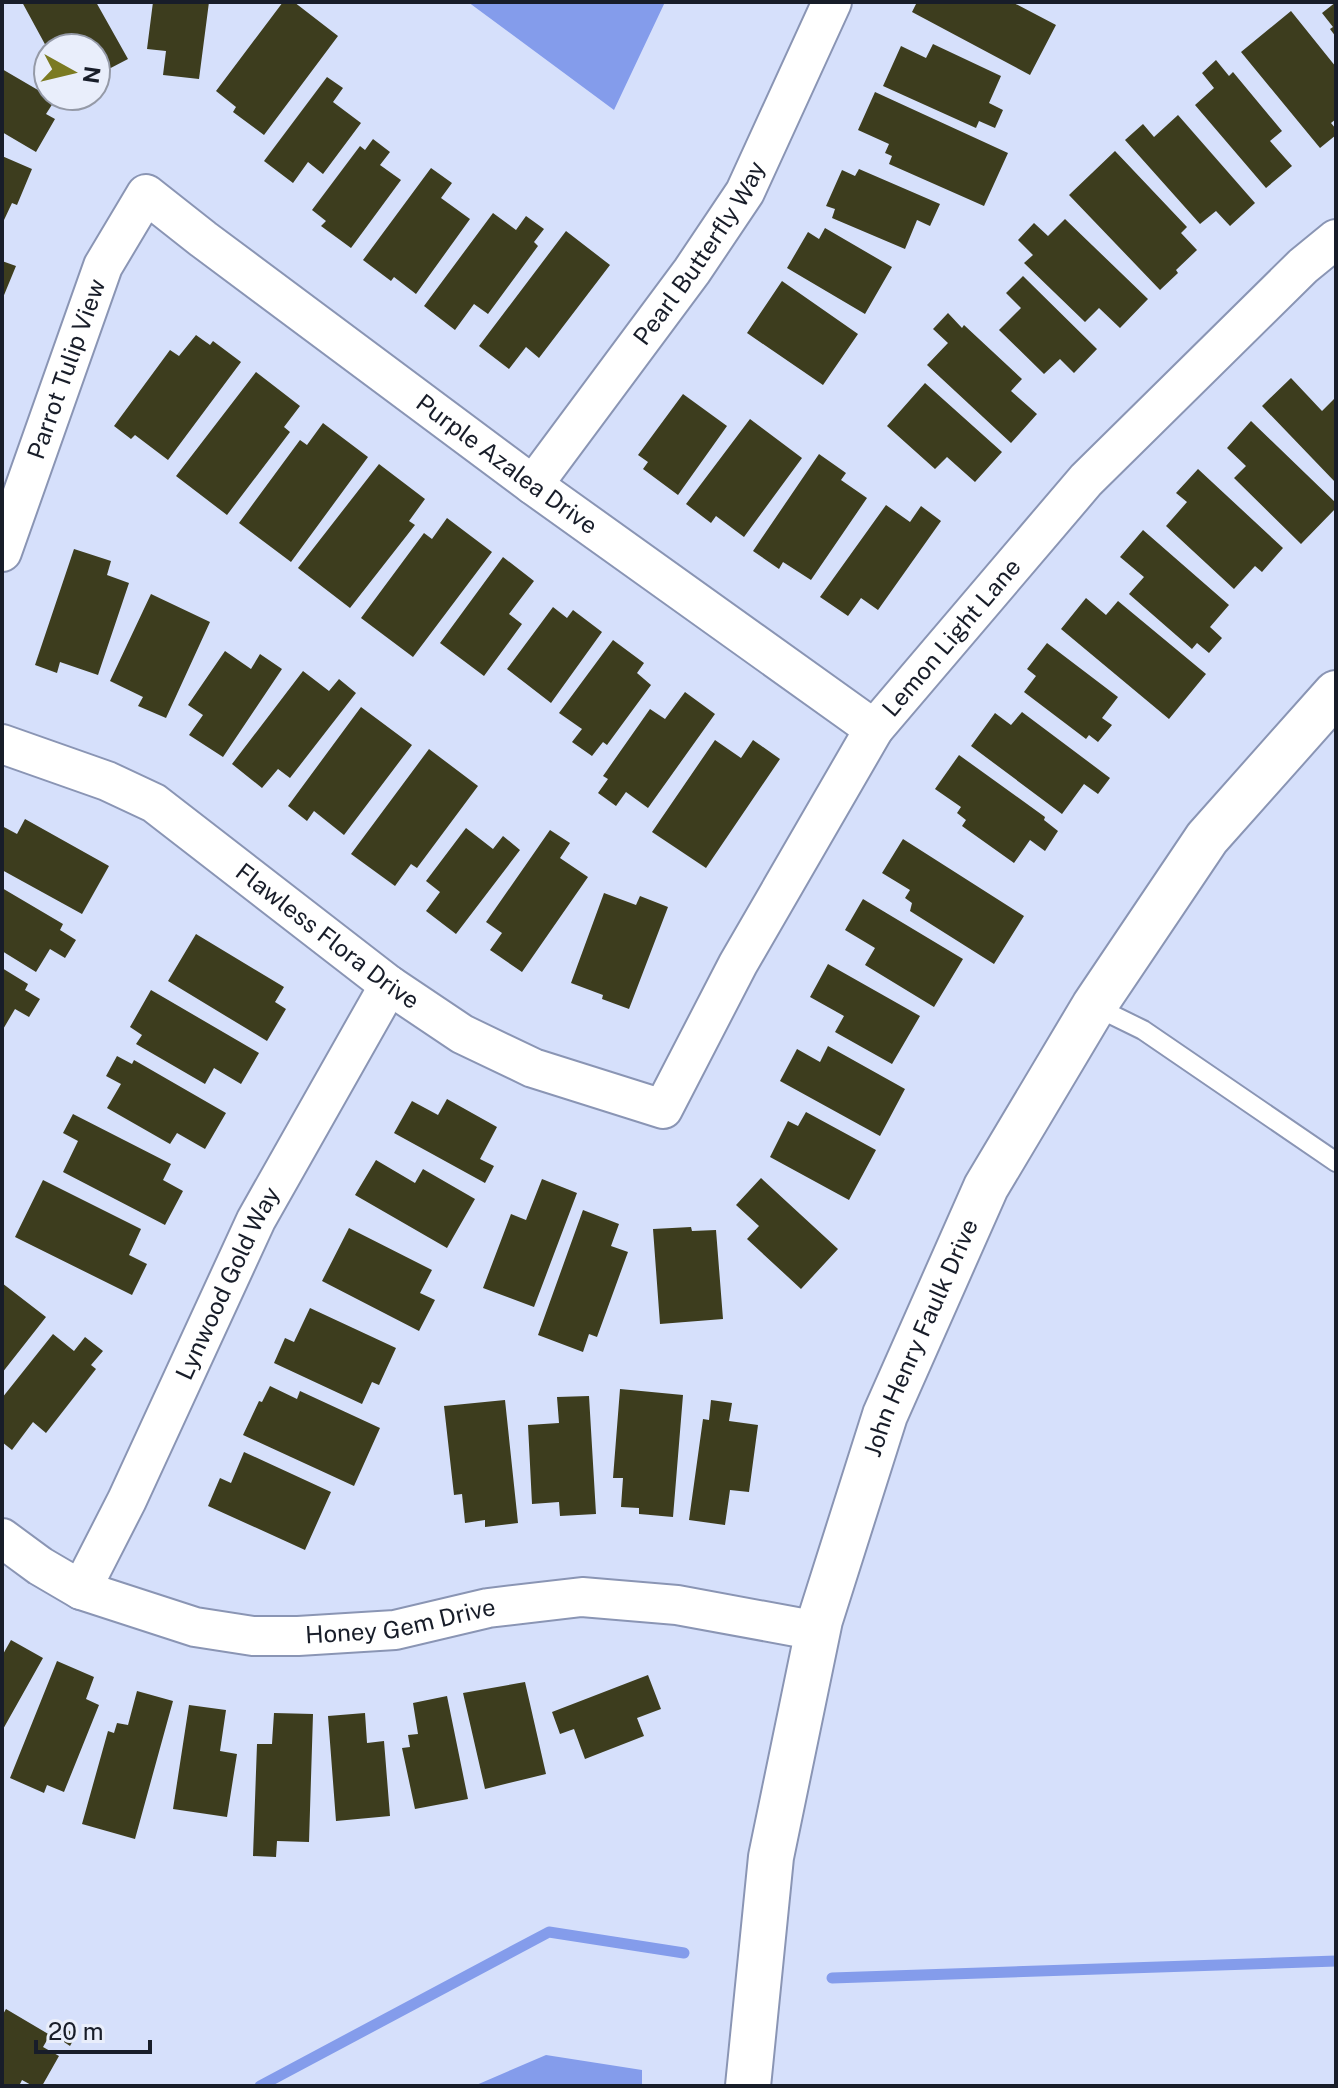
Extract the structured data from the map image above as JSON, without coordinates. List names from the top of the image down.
{
  "streets": {
    "street": [
      "Pearl Butterfly Way",
      "Parrot Tulip View",
      "Purple Azalea Drive",
      "Lemon Light Lane",
      "Flawless Flora Drive",
      "Lynwood Gold Way",
      "John Henry Faulk Drive",
      "Honey Gem Drive"
    ]
  },
  "crossings": [
    ["Pearl Butterfly Way", "Purple Azalea Drive"],
    ["Parrot Tulip View", "Purple Azalea Drive"],
    ["Purple Azalea Drive", "Lemon Light Lane"],
    ["Lemon Light Lane", "Flawless Flora Drive"],
    ["Flawless Flora Drive", "Lynwood Gold Way"],
    ["Lynwood Gold Way", "Honey Gem Drive"],
    ["John Henry Faulk Drive", "Honey Gem Drive"]
  ],
  "scale_bar": "20 m",
  "north": "right"
}
